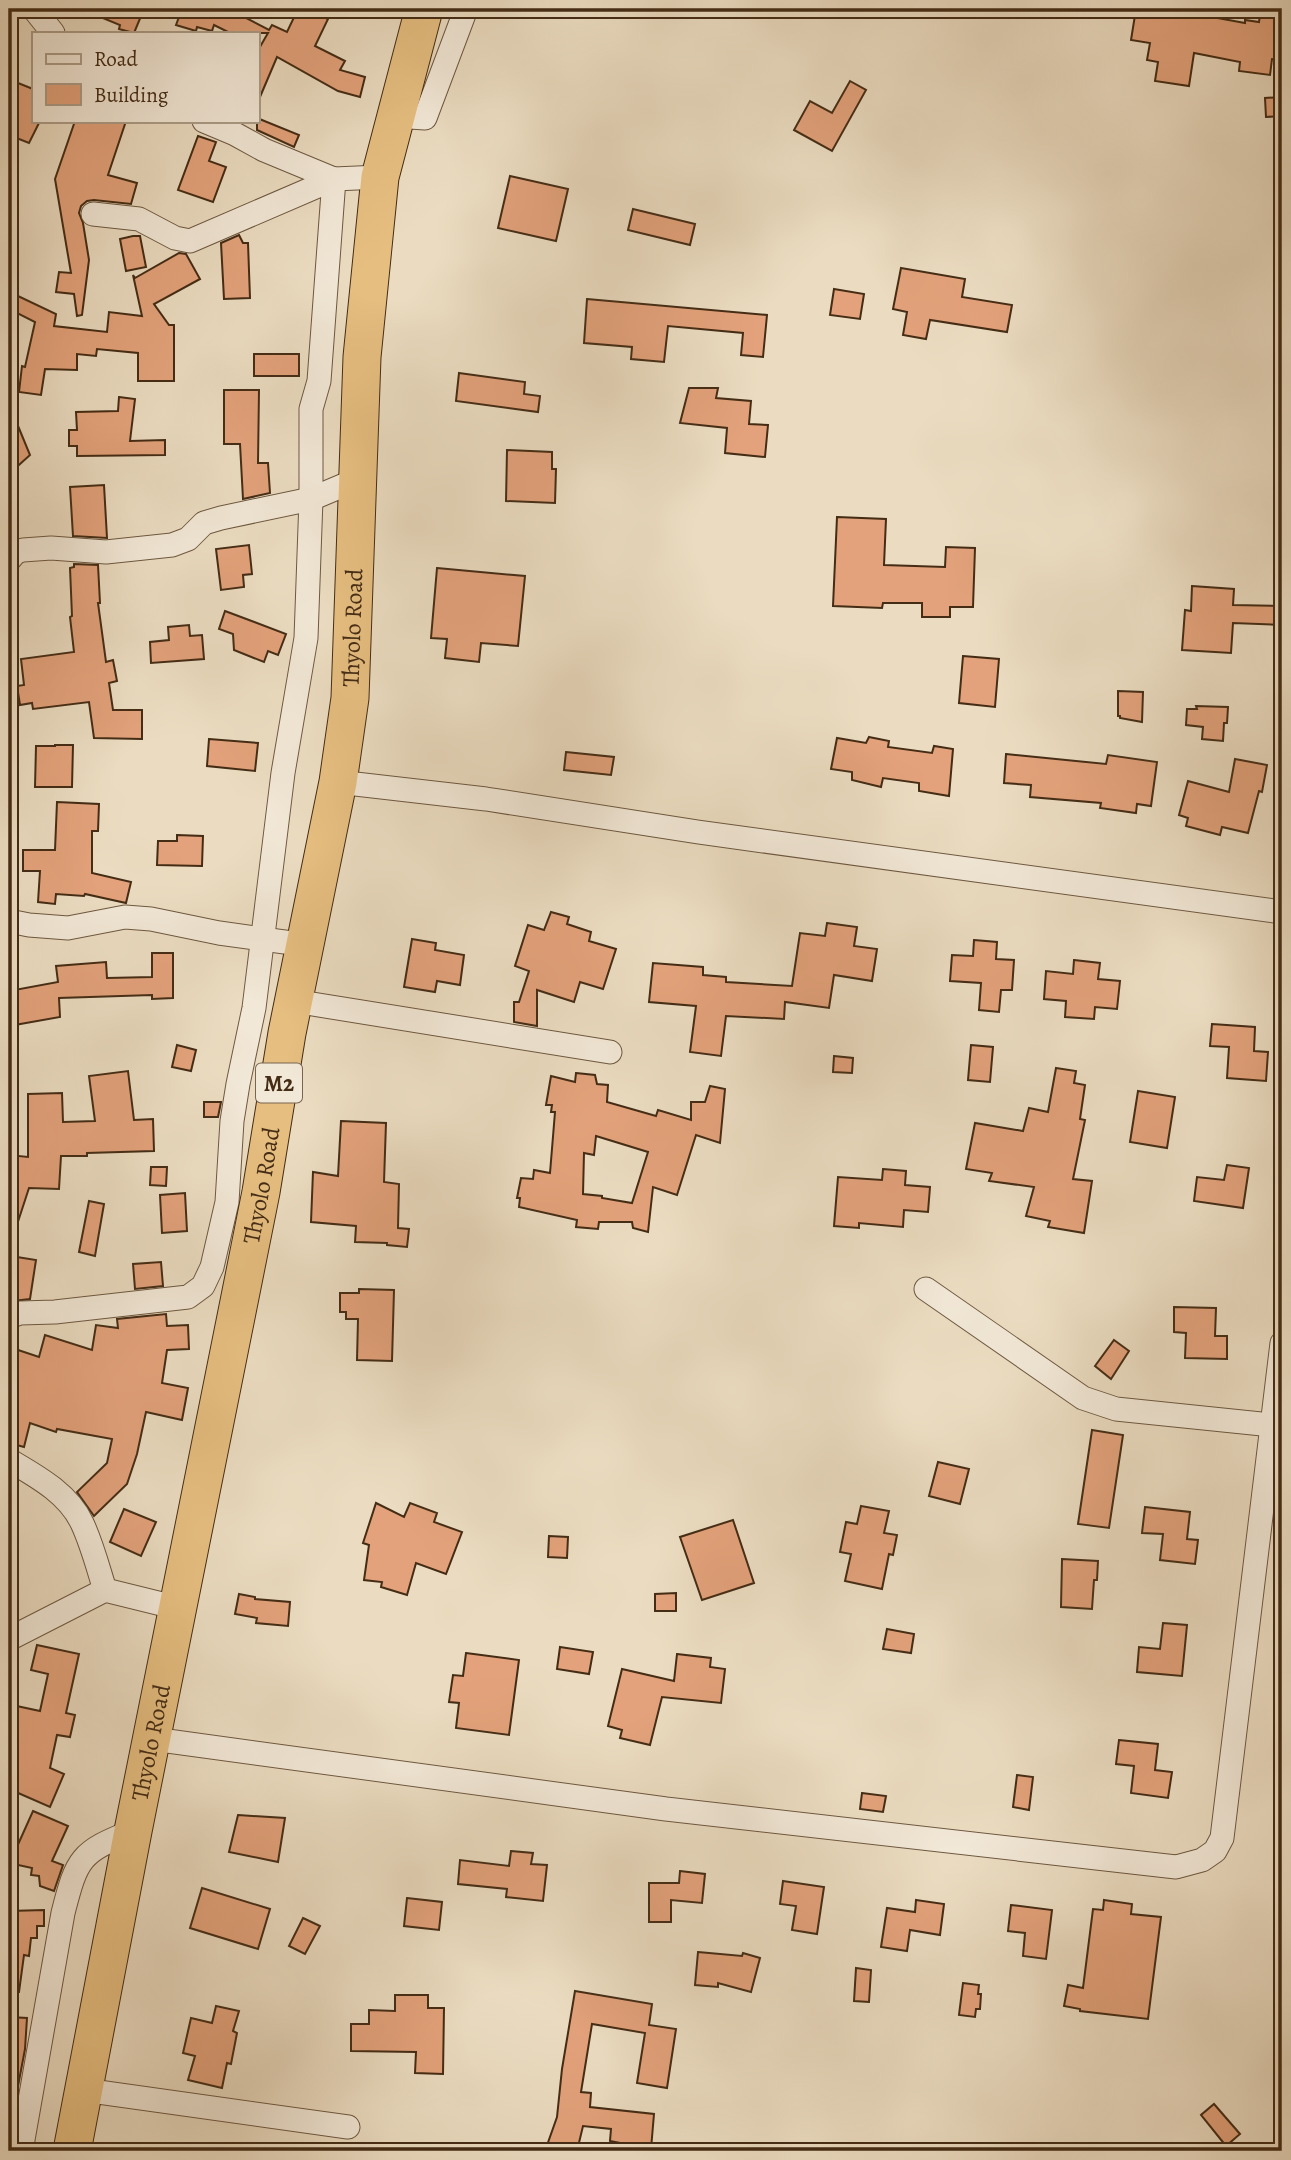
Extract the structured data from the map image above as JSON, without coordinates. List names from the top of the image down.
{
  "streets": {
    "highway": ["Thyolo Road", "M2"]
  },
  "legend": ["Road", "Building"]
}
